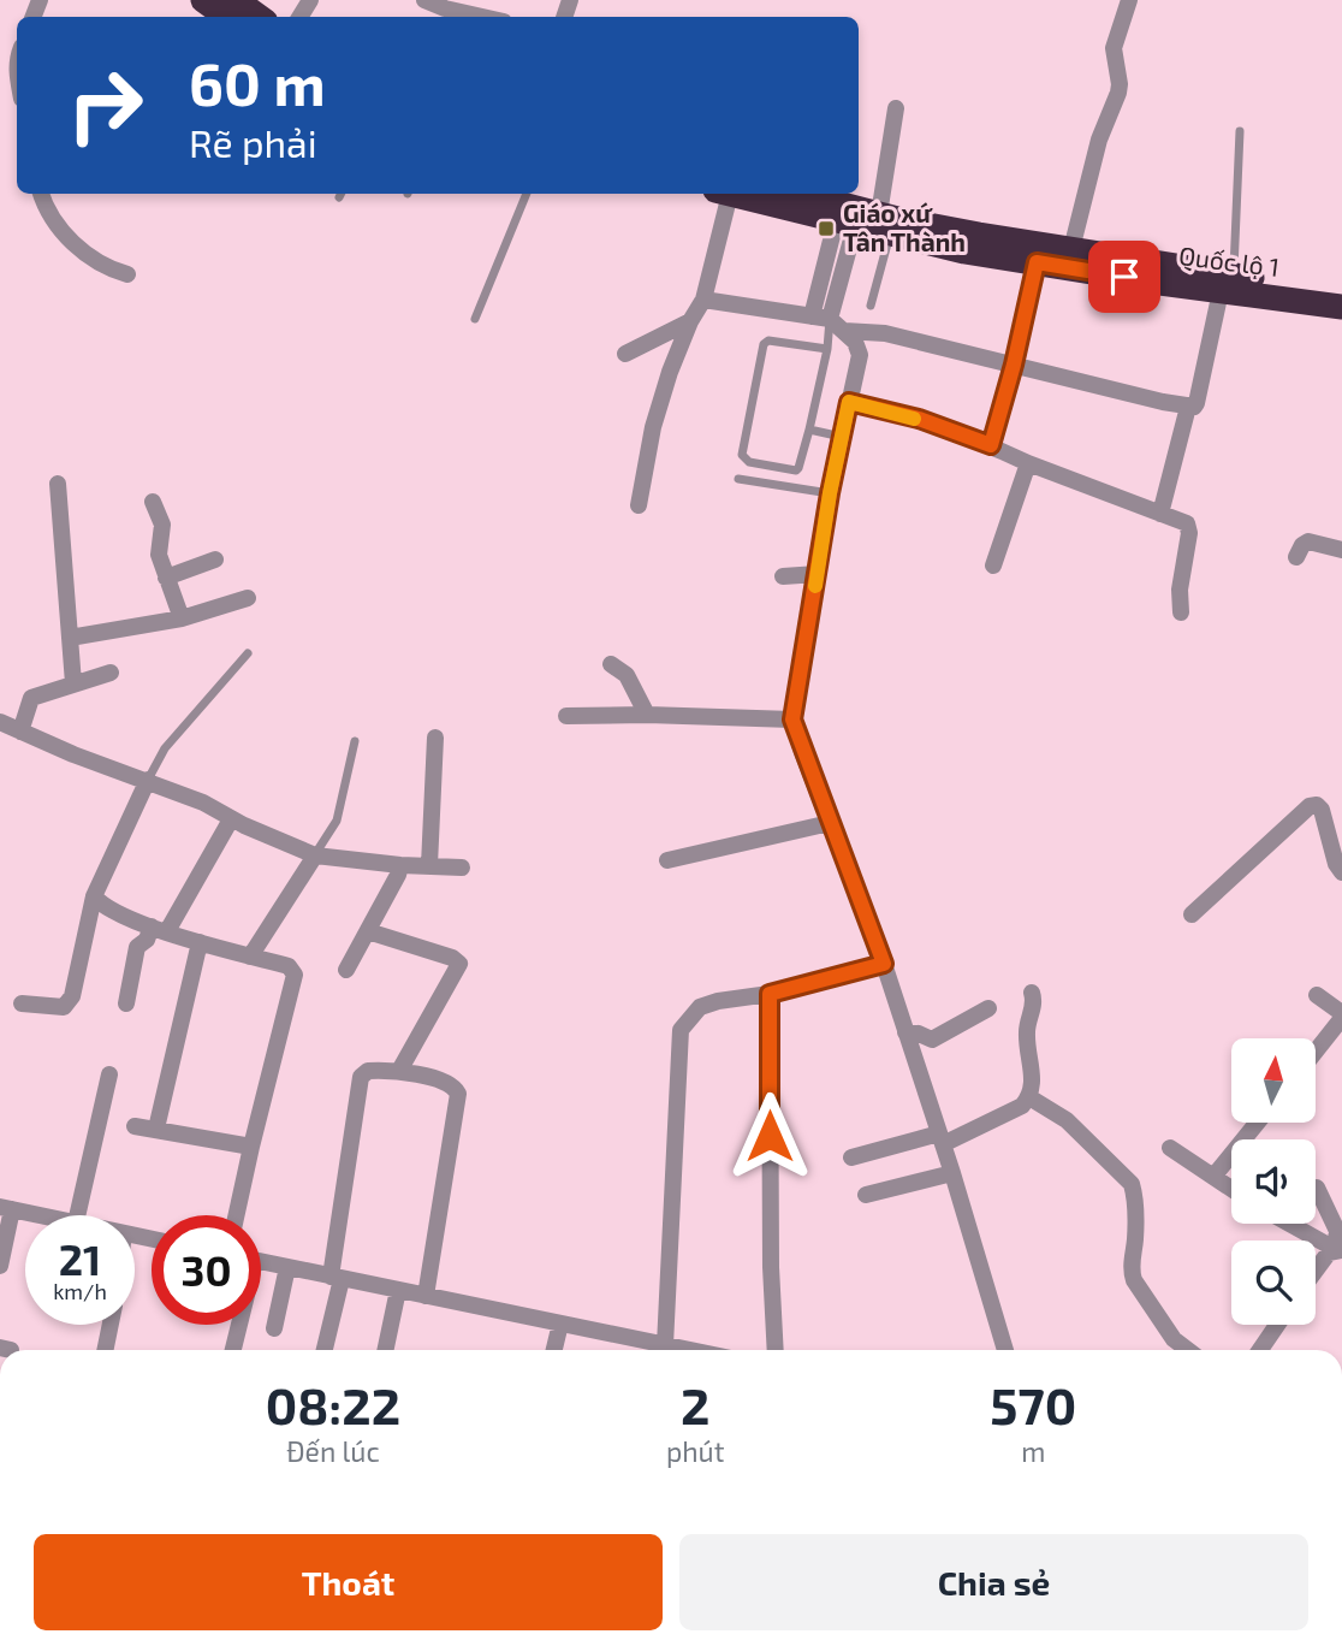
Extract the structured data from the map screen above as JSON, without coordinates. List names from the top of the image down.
{
  "streets": {
    "highway": ["Quốc lộ 1"]
  },
  "places": {
    "transit": ["Giáo xứ Tân Thành"]
  },
  "north": "top",
  "page": {
    "turn": ["60 m", "Rẽ phải"],
    "speed": "21 km/h",
    "limit": "30",
    "eta": [
      "08:22",
      "Đến lúc",
      "2",
      "phút",
      "570",
      "m"
    ],
    "buttons": ["Thoát", "Chia sẻ"]
  }
}
